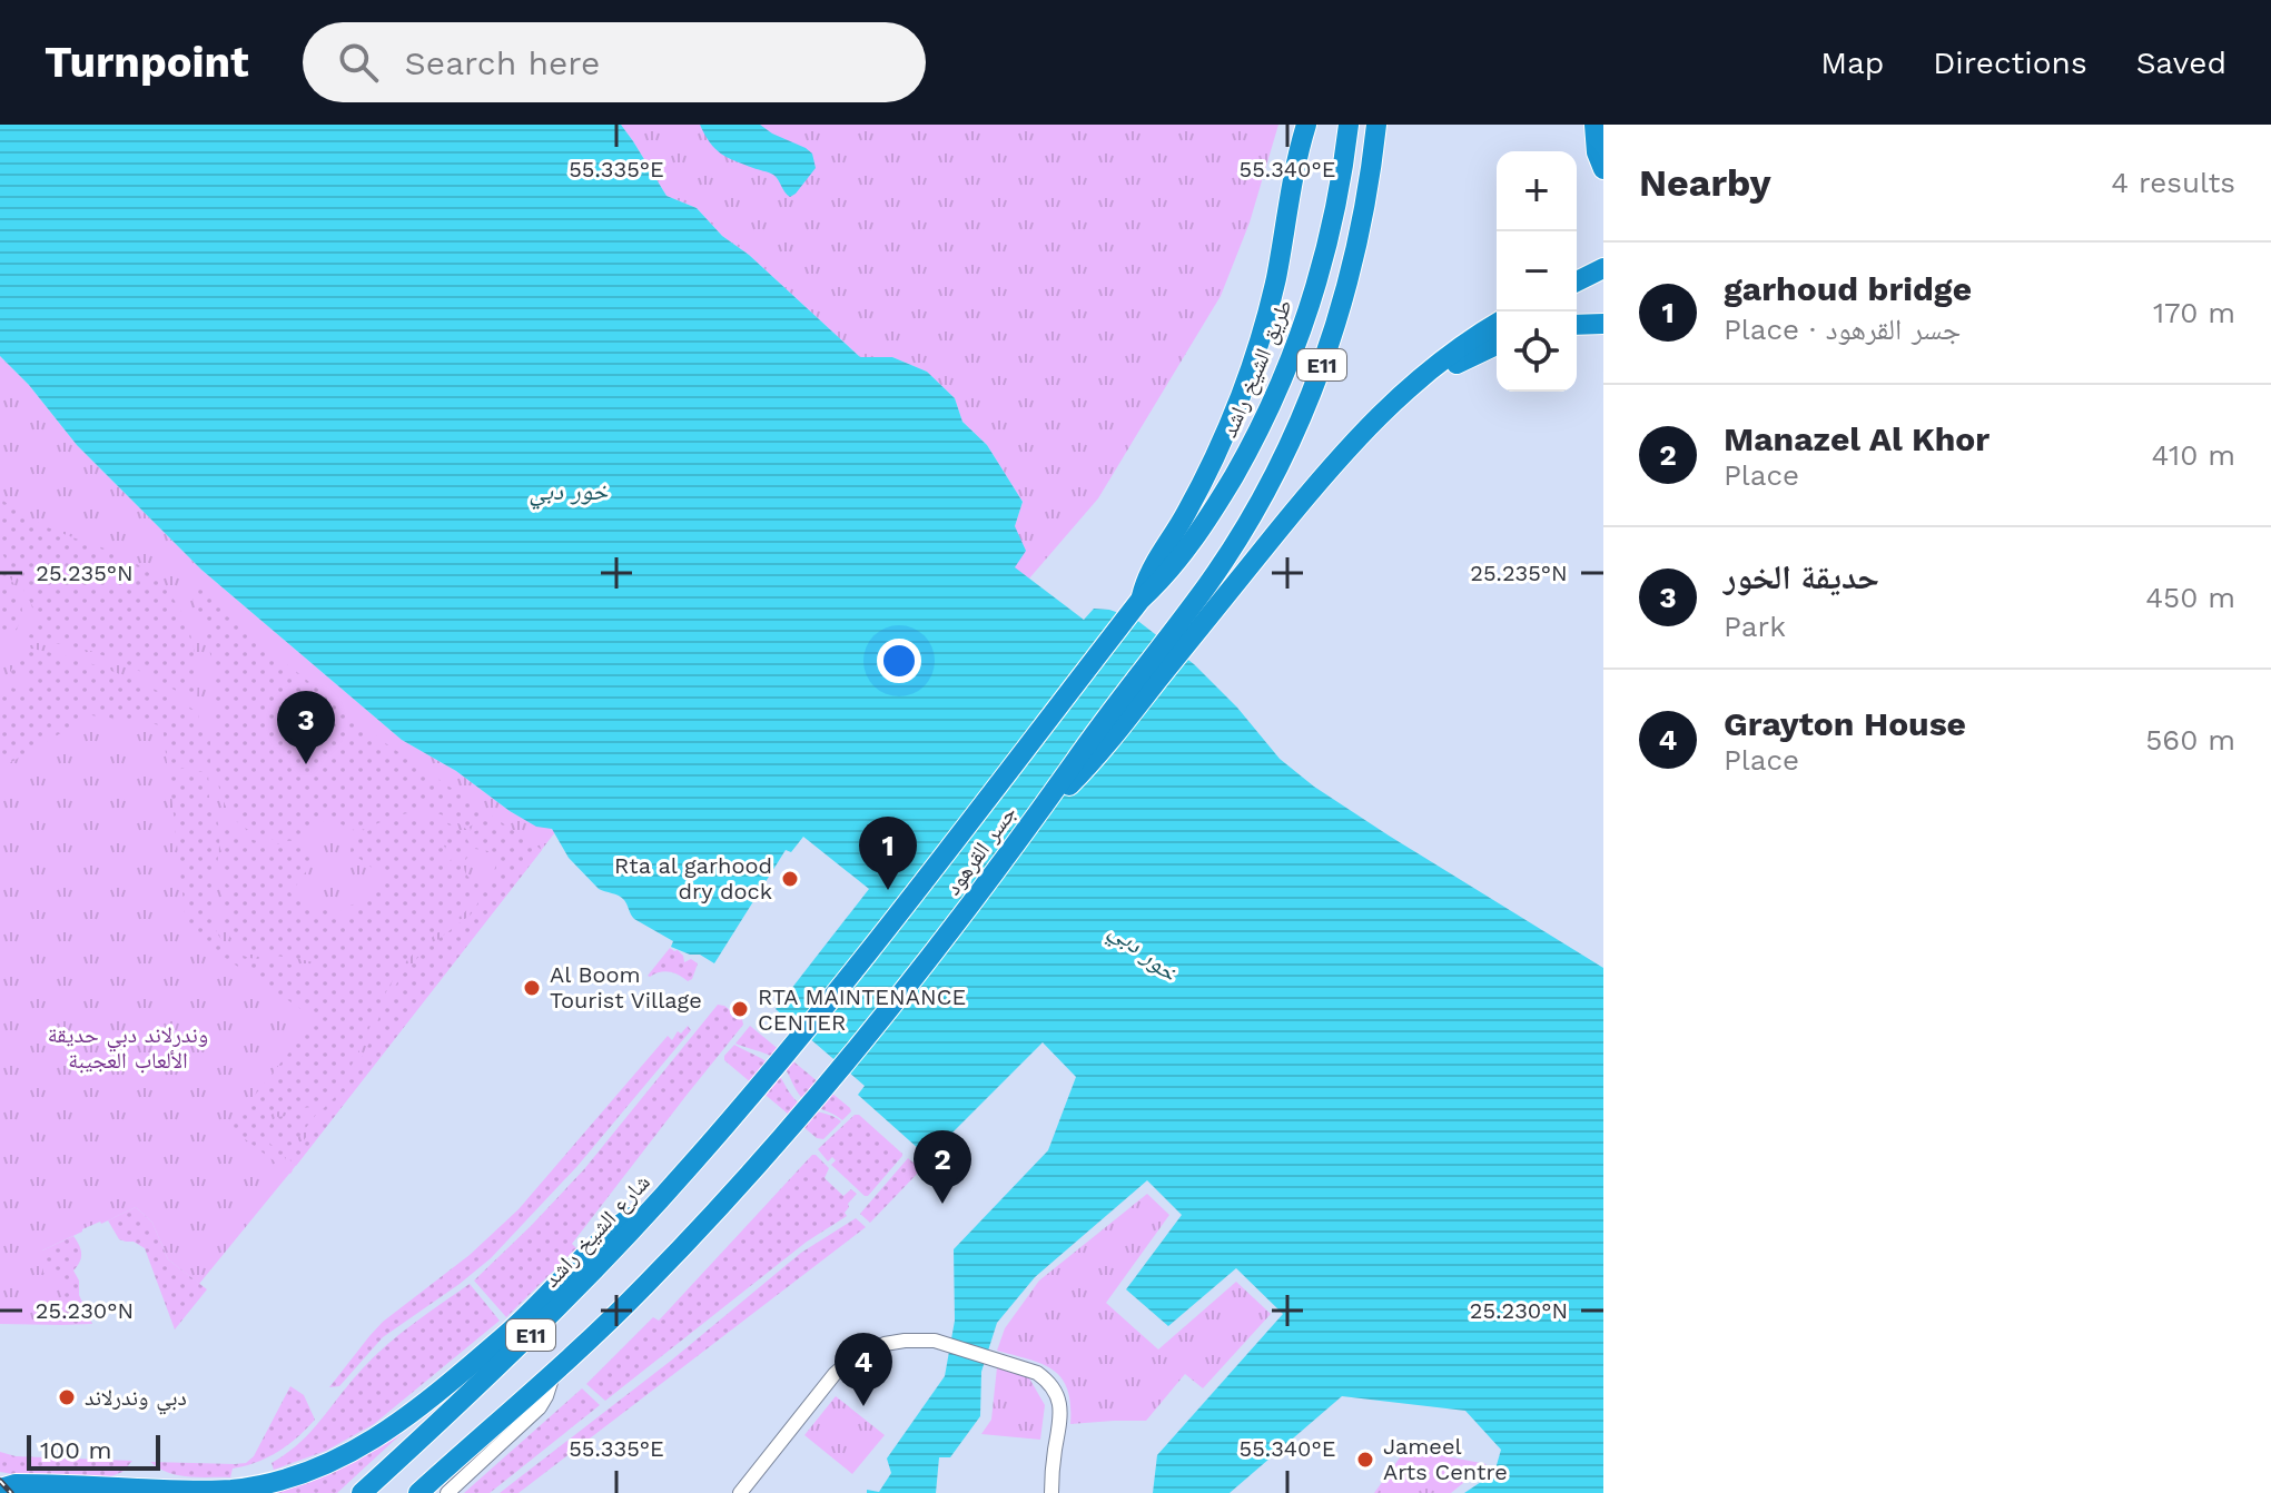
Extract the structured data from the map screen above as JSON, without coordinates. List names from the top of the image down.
{
  "streets": {
    "highway": [
      "E11",
      "طريق الشيخ راشد",
      "جسر القرهود",
      "شارع الشيخ راشد"
    ]
  },
  "crossings": [
    ["E11", "جسر القرهود"],
    ["طريق الشيخ راشد", "جسر القرهود"],
    ["جسر القرهود", "شارع الشيخ راشد"]
  ],
  "water": ["خور دبي"],
  "parks": ["وندرلاند دبي حديقة الألعاب العجيبة"],
  "places": [
    "Rta al garhood dry dock",
    "Al Boom Tourist Village",
    "RTA MAINTENANCE CENTER",
    "دبي وندرلاند",
    "Jameel Arts Centre"
  ],
  "scale_bar": "100 m",
  "page": {
    "header": "Turnpoint",
    "search": "Search here",
    "nav": ["Map", "Directions", "Saved"],
    "heading": ["Nearby", "4 results"],
    "map_buttons": ["+", "−"],
    "list": [
      {
        "mark": "1",
        "name": "garhoud bridge",
        "note": "Place · جسر القرهود",
        "value": "170 m"
      },
      {
        "mark": "2",
        "name": "Manazel Al Khor",
        "note": "Place",
        "value": "410 m"
      },
      {
        "mark": "3",
        "name": "حديقة الخور",
        "note": "Park",
        "value": "450 m"
      },
      {
        "mark": "4",
        "name": "Grayton House",
        "note": "Place",
        "value": "560 m"
      }
    ],
    "pins": [
      "3",
      "1",
      "2",
      "4"
    ],
    "scale": "100 m"
  },
  "coordinates": [
    "55.335°E",
    "55.340°E",
    "25.235°N",
    "25.230°N"
  ]
}
